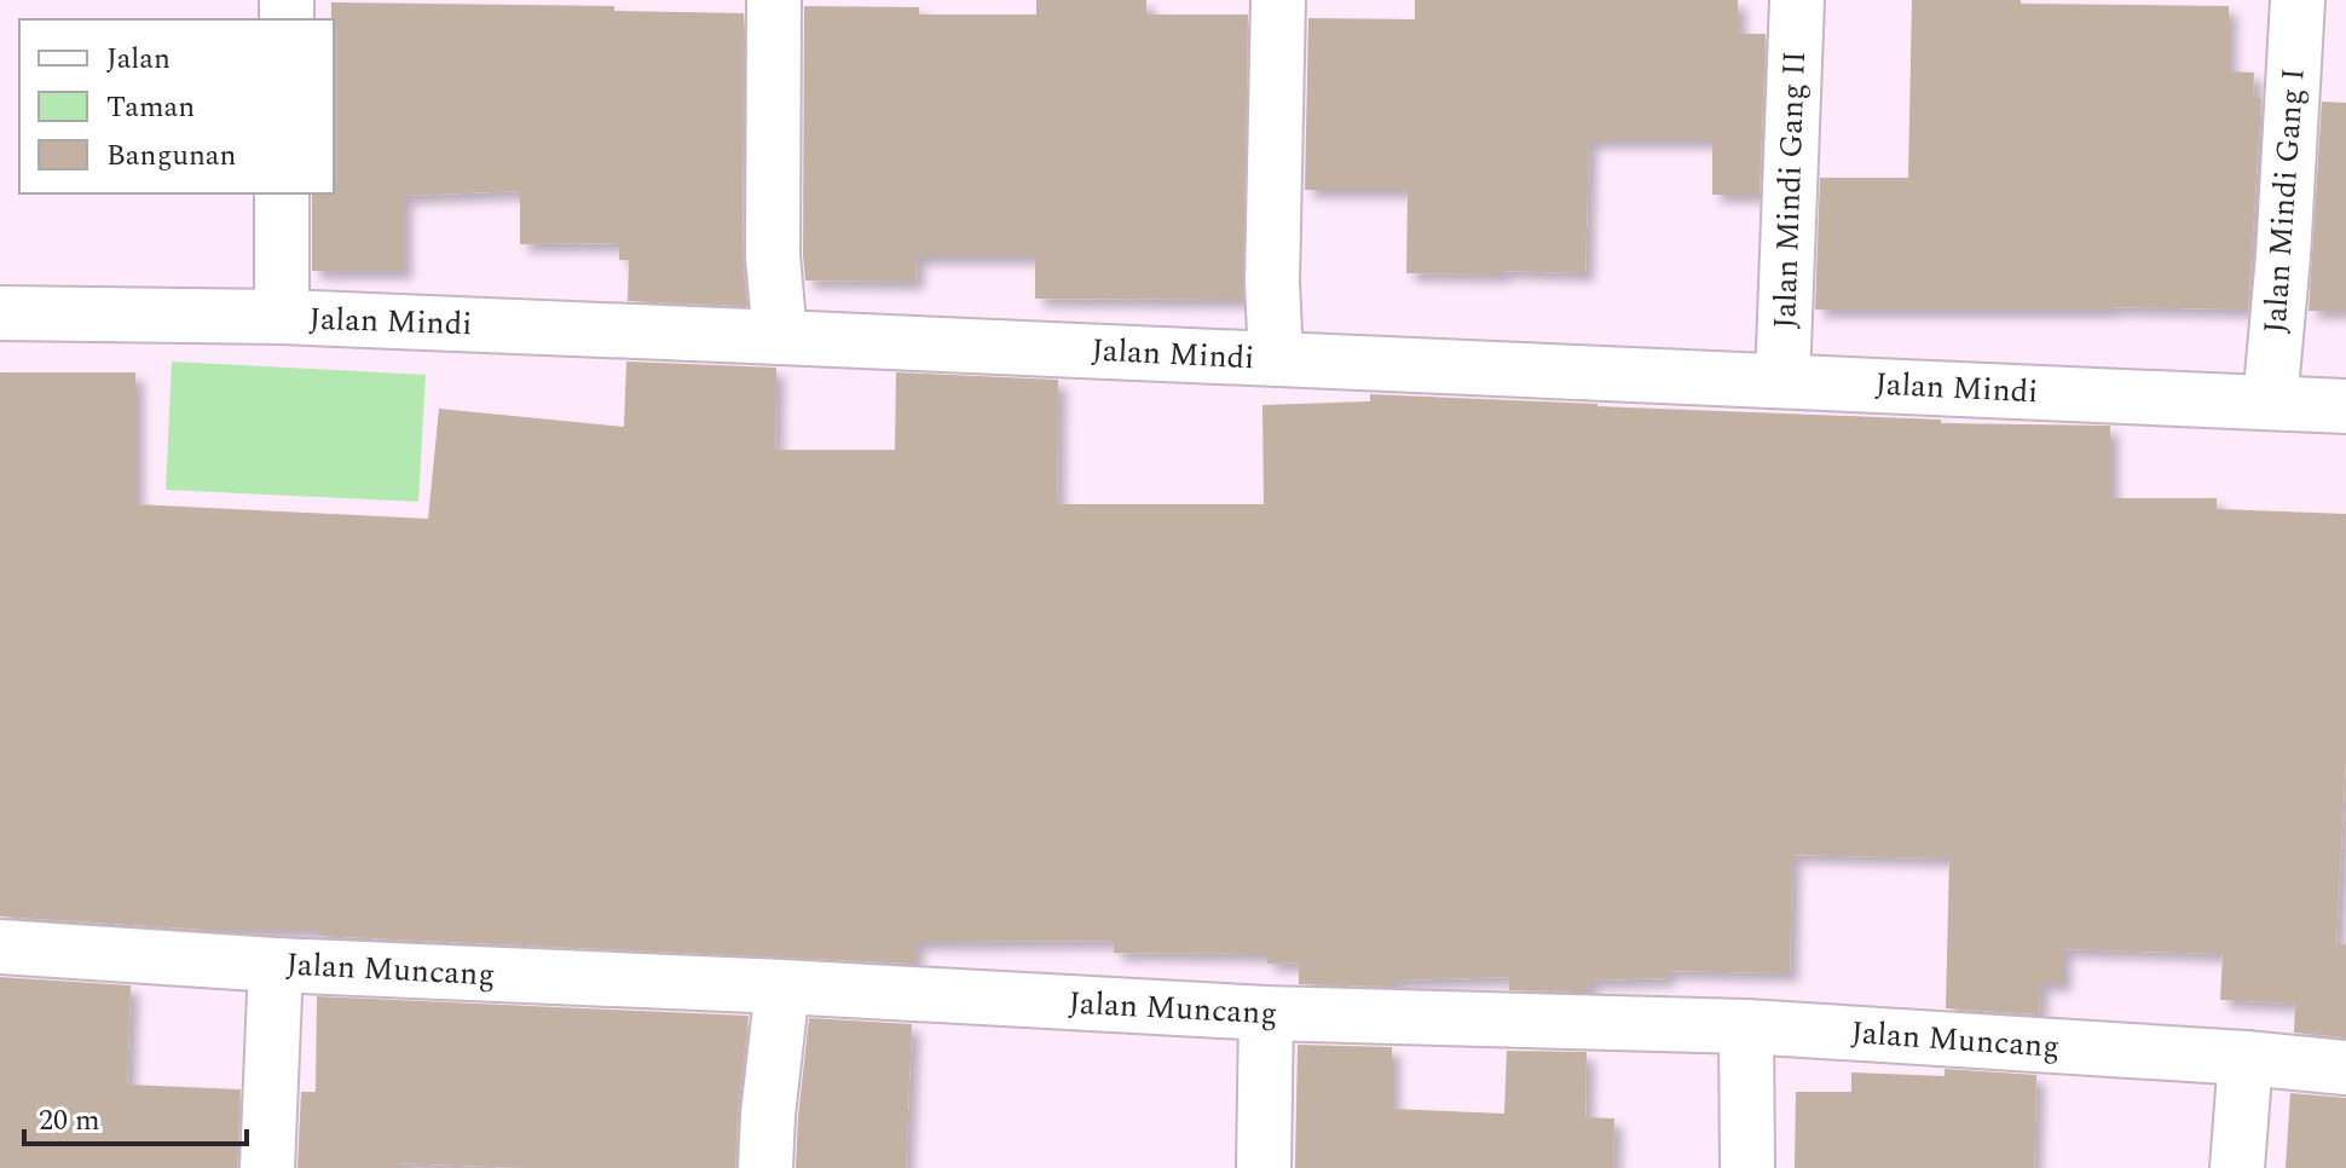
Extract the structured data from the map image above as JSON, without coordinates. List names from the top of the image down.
{
  "streets": {
    "street": [
      "Jalan Mindi Gang II",
      "Jalan Mindi Gang I",
      "Jalan Mindi",
      "Jalan Muncang"
    ]
  },
  "crossings": [
    ["Jalan Mindi Gang II", "Jalan Mindi"],
    ["Jalan Mindi Gang I", "Jalan Mindi"]
  ],
  "legend": ["Jalan", "Taman", "Bangunan"],
  "scale_bar": "20 m"
}
